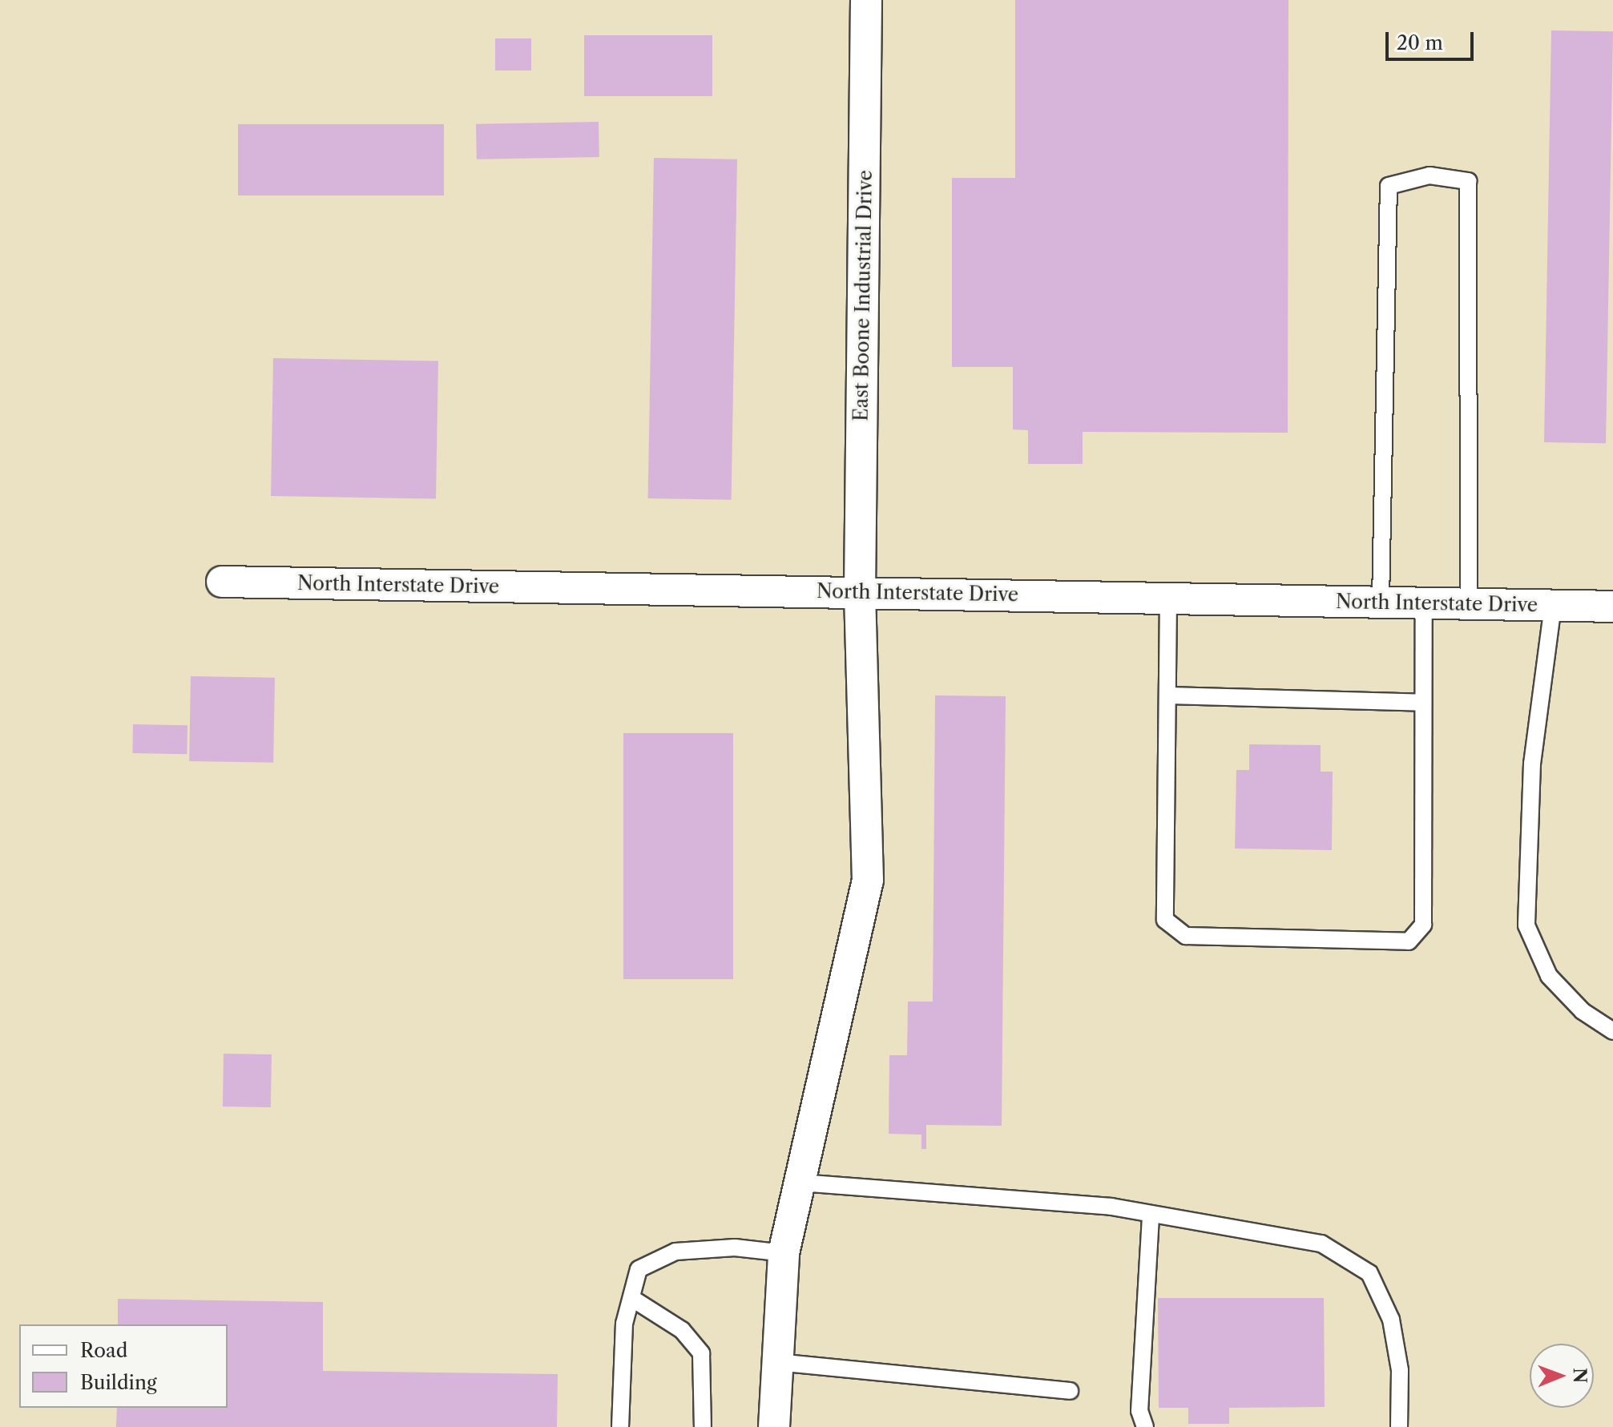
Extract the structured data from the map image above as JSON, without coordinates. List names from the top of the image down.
{
  "streets": {
    "street": ["East Boone Industrial Drive", "North Interstate Drive"]
  },
  "crossings": [
    ["East Boone Industrial Drive", "North Interstate Drive"]
  ],
  "legend": ["Road", "Building"],
  "scale_bar": "20 m",
  "north": "right"
}
